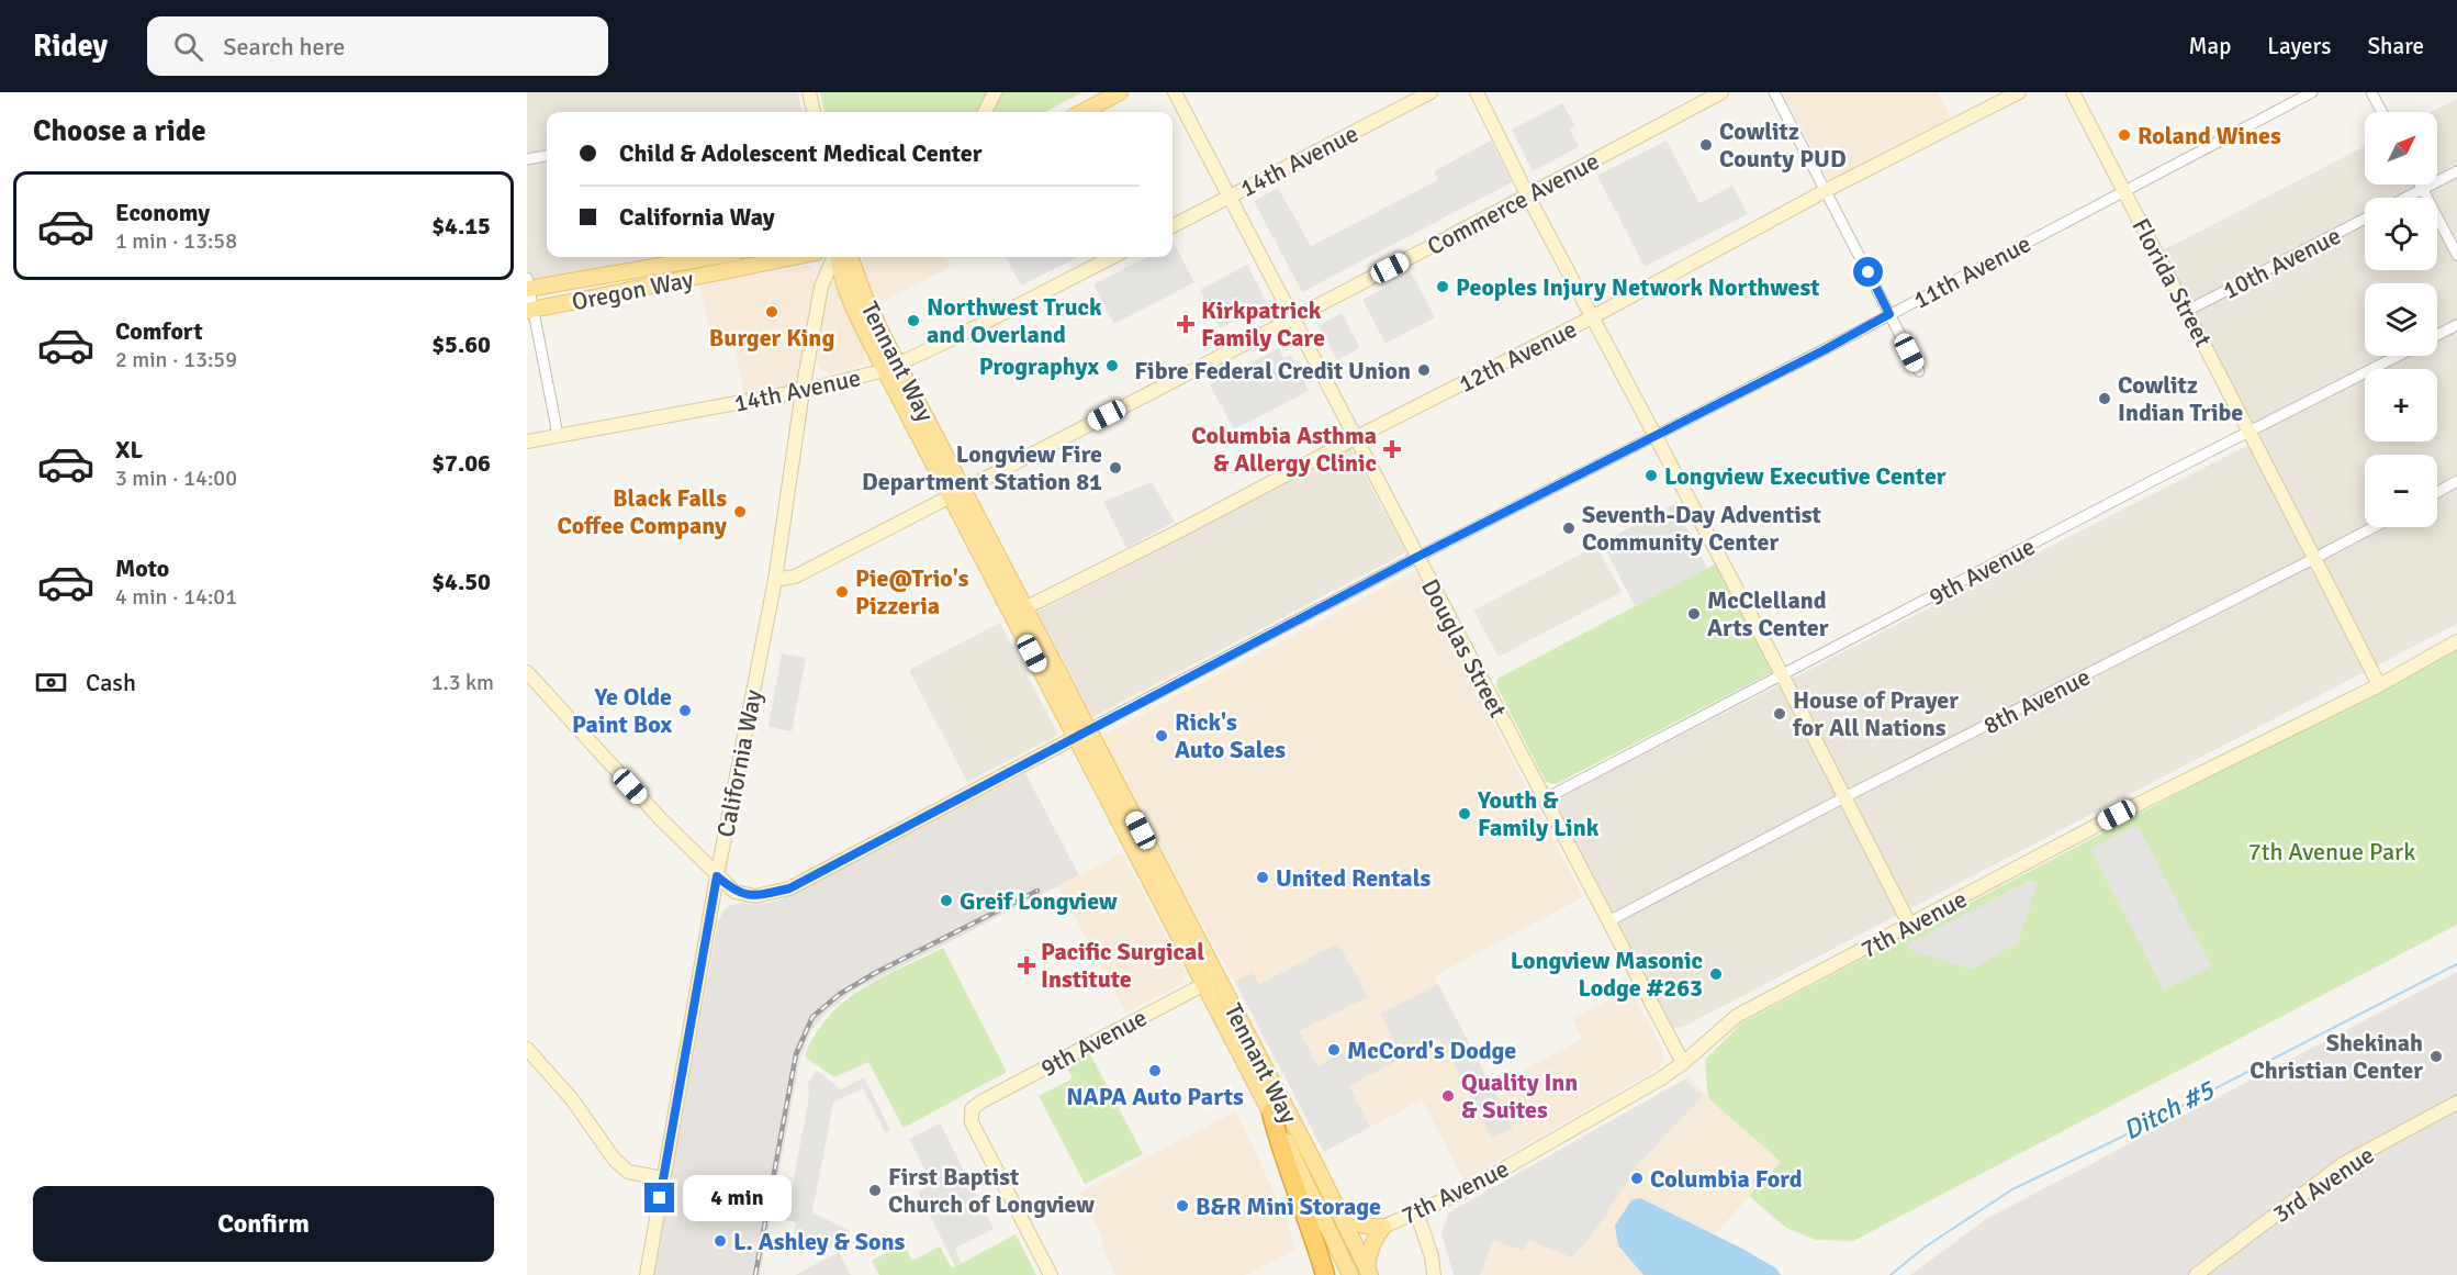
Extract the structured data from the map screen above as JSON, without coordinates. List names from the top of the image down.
{
  "streets": {
    "main road": ["Oregon Way", "Tennant Way"],
    "street": [
      "14th Avenue",
      "Commerce Avenue",
      "10th Avenue",
      "11th Avenue",
      "Florida Street",
      "12th Avenue",
      "9th Avenue",
      "Douglas Street",
      "8th Avenue",
      "California Way",
      "7th Avenue",
      "3rd Avenue"
    ]
  },
  "crossings": [
    ["14th Avenue", "Tennant Way"],
    ["14th Avenue", "Douglas Street"],
    ["14th Avenue", "California Way"],
    ["Commerce Avenue", "Tennant Way"],
    ["Commerce Avenue", "Douglas Street"],
    ["Commerce Avenue", "California Way"],
    ["10th Avenue", "Florida Street"],
    ["11th Avenue", "Florida Street"],
    ["11th Avenue", "Tennant Way"],
    ["11th Avenue", "Douglas Street"],
    ["11th Avenue", "California Way"],
    ["Florida Street", "9th Avenue"],
    ["Florida Street", "8th Avenue"],
    ["Florida Street", "7th Avenue"],
    ["12th Avenue", "Tennant Way"],
    ["12th Avenue", "Douglas Street"],
    ["Tennant Way", "9th Avenue"],
    ["9th Avenue", "Douglas Street"],
    ["Douglas Street", "8th Avenue"],
    ["Douglas Street", "7th Avenue"]
  ],
  "water": ["Ditch #5"],
  "parks": ["7th Avenue Park"],
  "places": {
    "other": [
      "Roland Wines",
      "Cowlitz County PUD",
      "Peoples Injury Network Northwest",
      "Burger King",
      "Northwest Truck and Overland",
      "Prographyx",
      "Fibre Federal Credit Union",
      "Cowlitz Indian Tribe",
      "Longview Fire Department Station 81",
      "Longview Executive Center",
      "Black Falls Coffee Company",
      "Seventh-Day Adventist Community Center",
      "Pie@Trio's Pizzeria",
      "McClelland Arts Center",
      "Ye Olde Paint Box",
      "House of Prayer for All Nations",
      "Rick's Auto Sales",
      "Youth & Family Link",
      "United Rentals",
      "Greif Longview",
      "Longview Masonic Lodge #263",
      "McCord's Dodge",
      "Shekinah Christian Center",
      "NAPA Auto Parts",
      "Quality Inn & Suites",
      "Columbia Ford",
      "First Baptist Church of Longview",
      "B&R Mini Storage",
      "L. Ashley & Sons"
    ],
    "health": ["Kirkpatrick Family Care", "Columbia Asthma & Allergy Clinic", "Pacific Surgical Institute"]
  },
  "north": "top right",
  "page": {
    "header": "Ridey",
    "search": "Search here",
    "nav": ["Map", "Layers", "Share"],
    "heading": "Choose a ride",
    "map_buttons": ["+", "−"],
    "banner": ["Child & Adolescent Medical Center", "California Way"],
    "list": [
      {
        "name": "Economy",
        "note": "1 min · 13:58",
        "value": "$4.15"
      },
      {
        "name": "Comfort",
        "note": "2 min · 13:59",
        "value": "$5.60"
      },
      {
        "name": "XL",
        "note": "3 min · 14:00",
        "value": "$7.06"
      },
      {
        "name": "Moto",
        "note": "4 min · 14:01",
        "value": "$4.50"
      }
    ],
    "pay": ["Cash", "1.3 km"],
    "buttons": "Confirm",
    "bubble": "4 min"
  }
}
